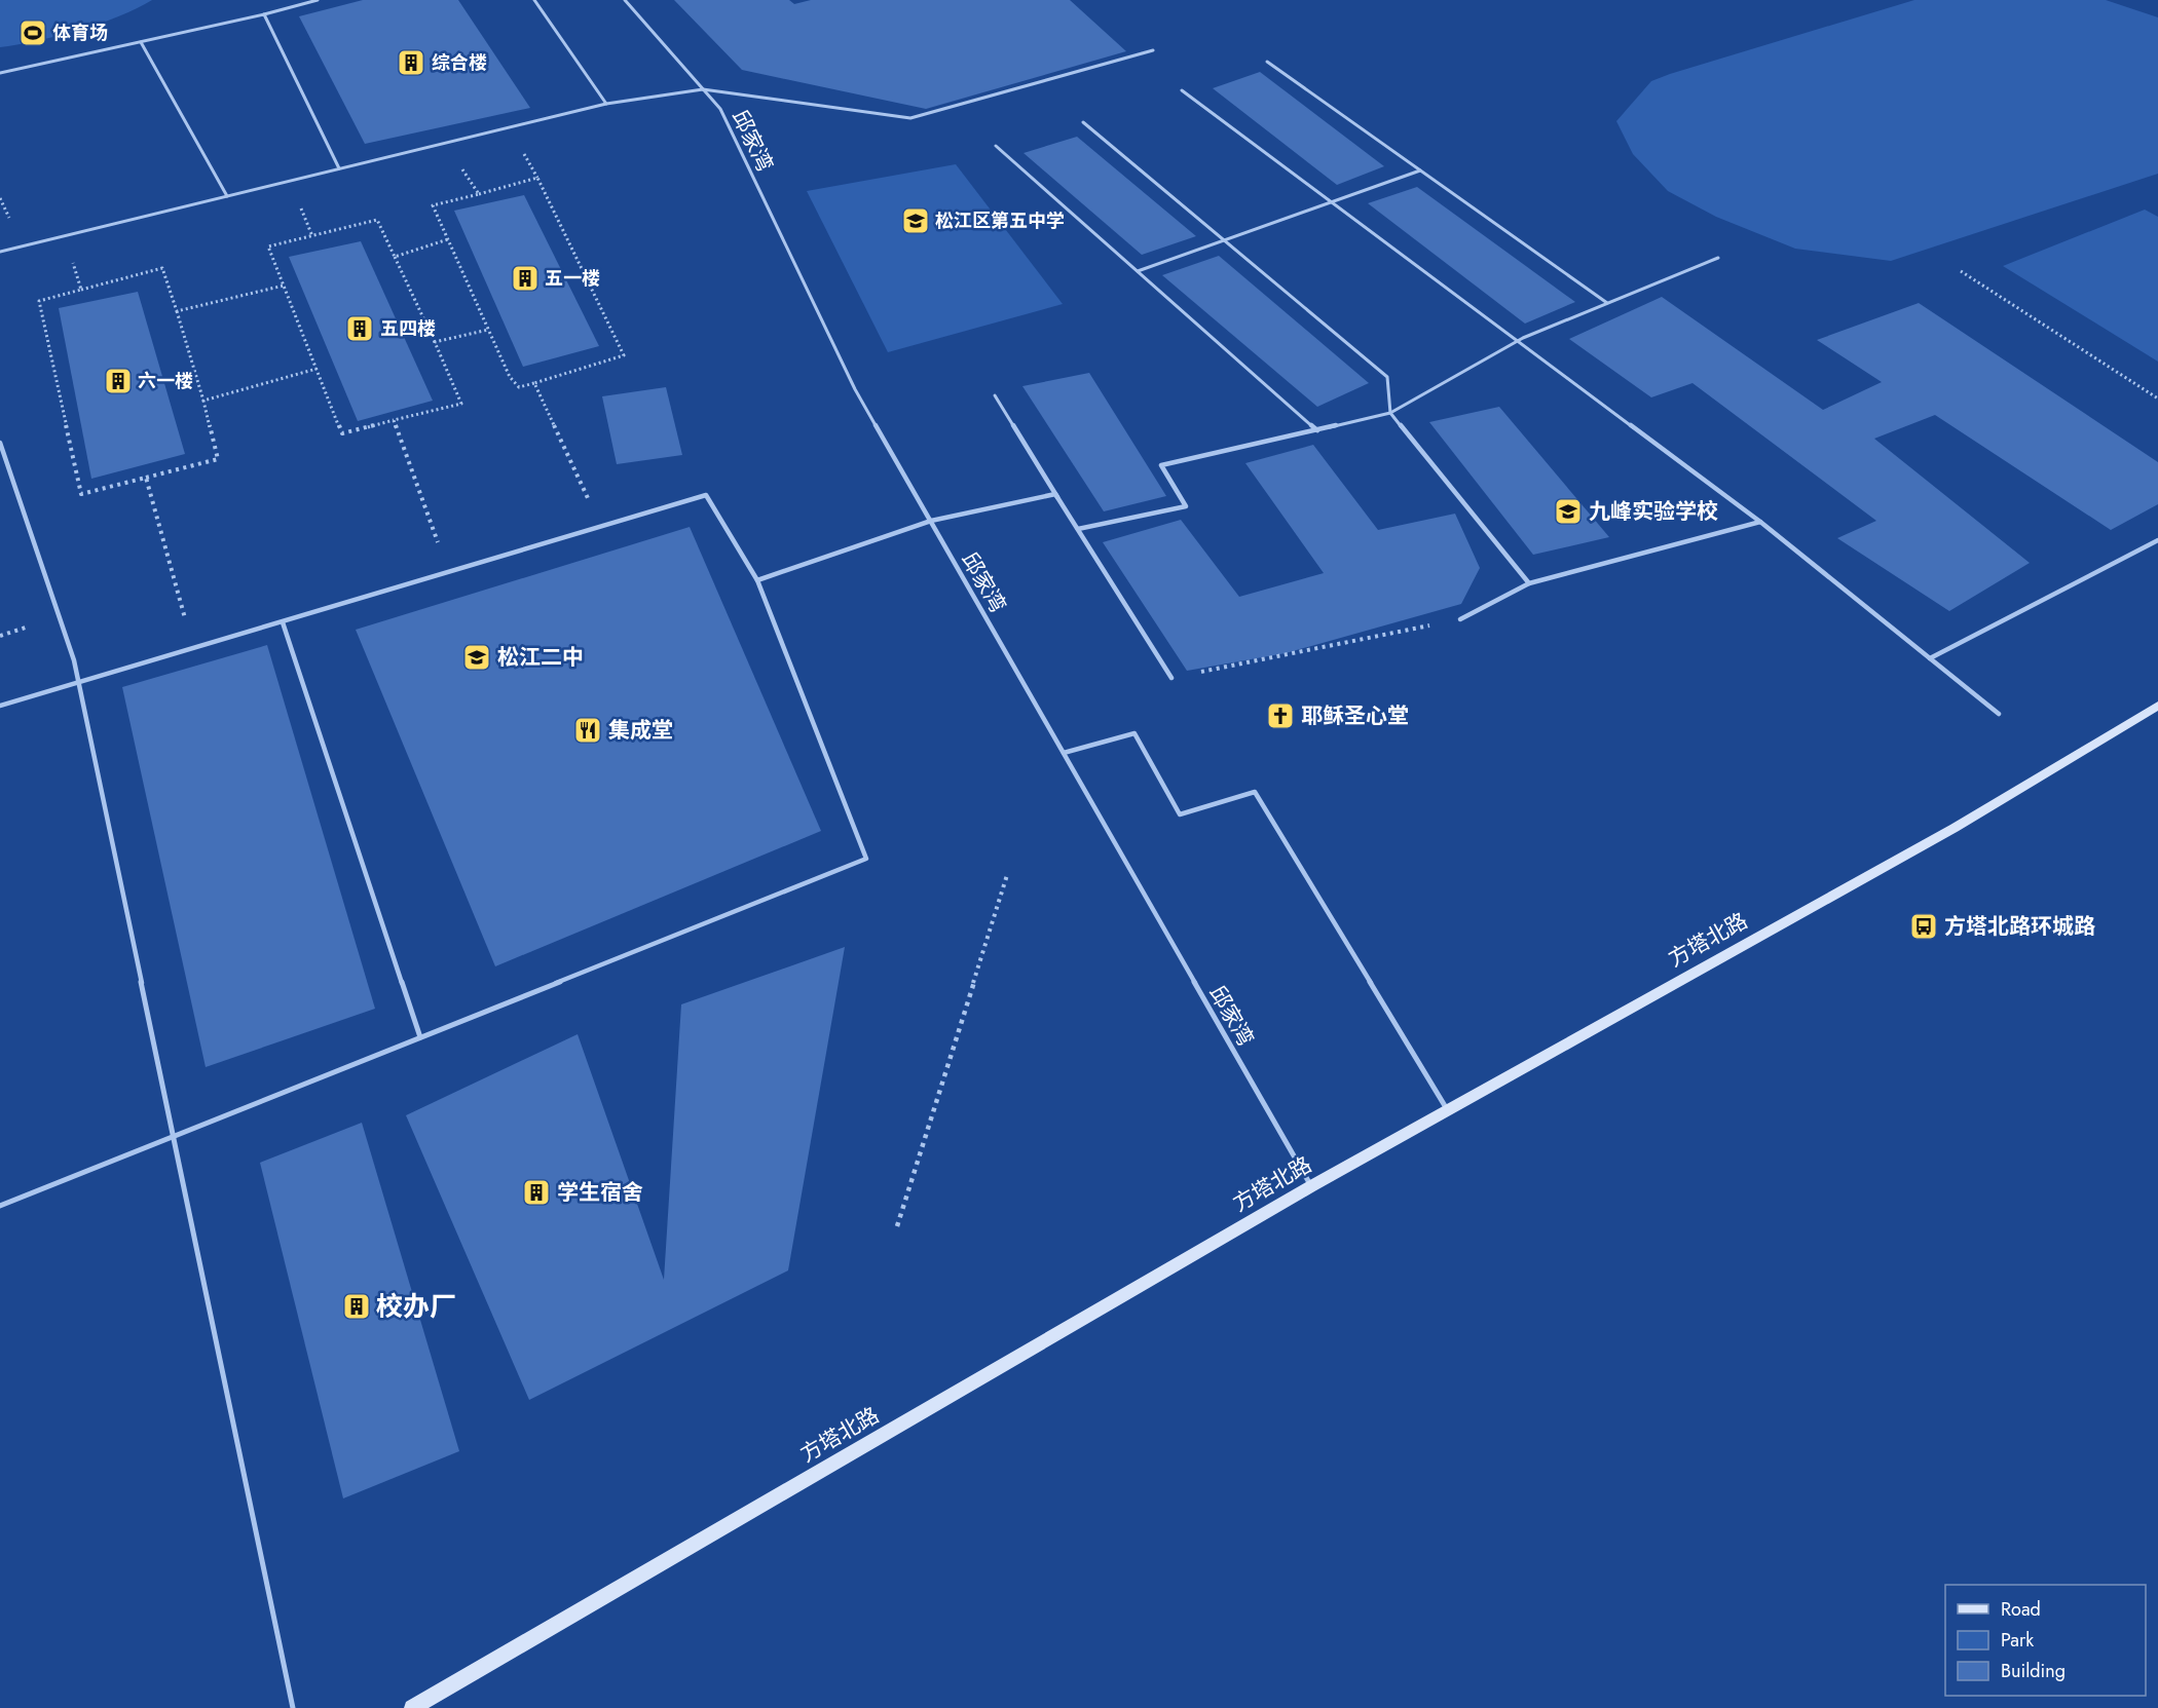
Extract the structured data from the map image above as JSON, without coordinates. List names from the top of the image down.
{
  "streets": {
    "street": ["方塔北路"],
    "lane": ["邱家湾"]
  },
  "crossings": [
    ["邱家湾", "方塔北路"]
  ],
  "places": {
    "sports": ["体育场"],
    "building": [
      "综合楼",
      "五一楼",
      "五四楼",
      "六一楼",
      "学生宿舍",
      "校办厂"
    ],
    "school or university": ["松江区第五中学", "九峰实验学校", "松江二中"],
    "church": ["耶稣圣心堂"],
    "restaurant": ["集成堂"],
    "bus stop": ["方塔北路环城路"]
  },
  "legend": ["Road", "Park", "Building"]
}
